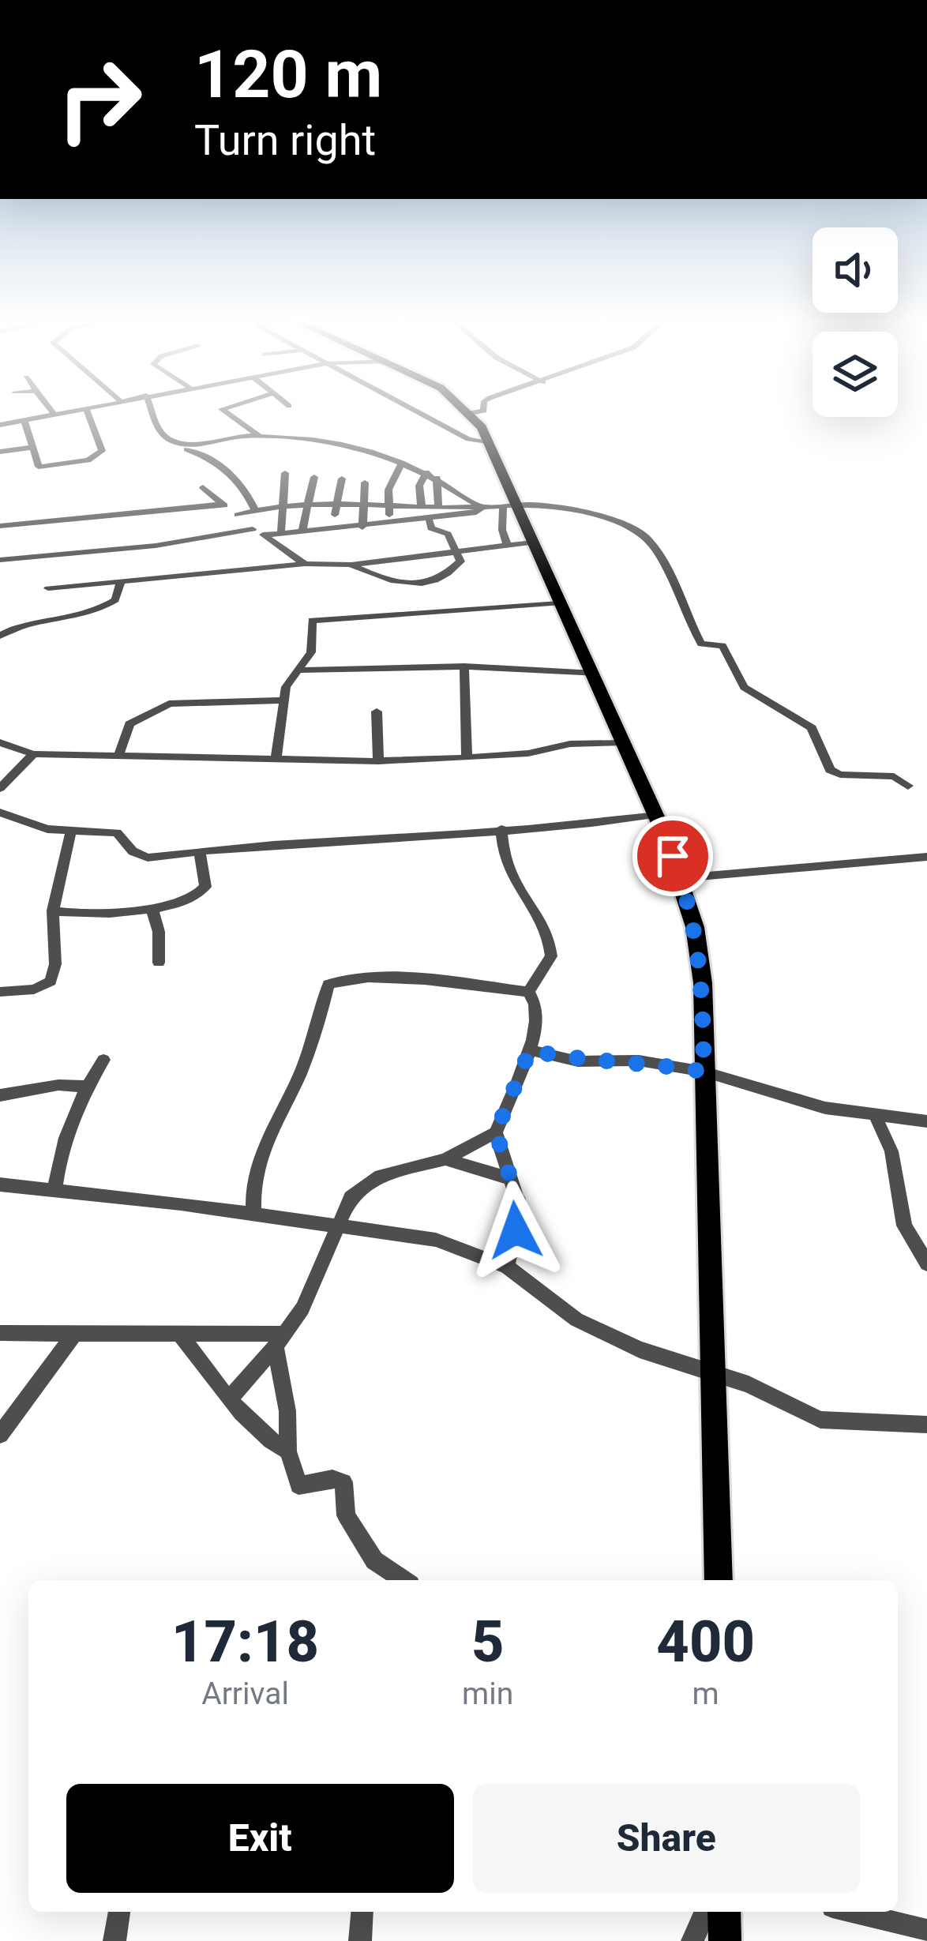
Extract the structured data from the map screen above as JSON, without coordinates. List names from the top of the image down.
{
  "page": {
    "turn": ["120 m", "Turn right"],
    "eta": [
      "17:18",
      "Arrival",
      "5",
      "min",
      "400",
      "m"
    ],
    "buttons": ["Exit", "Share"]
  }
}
